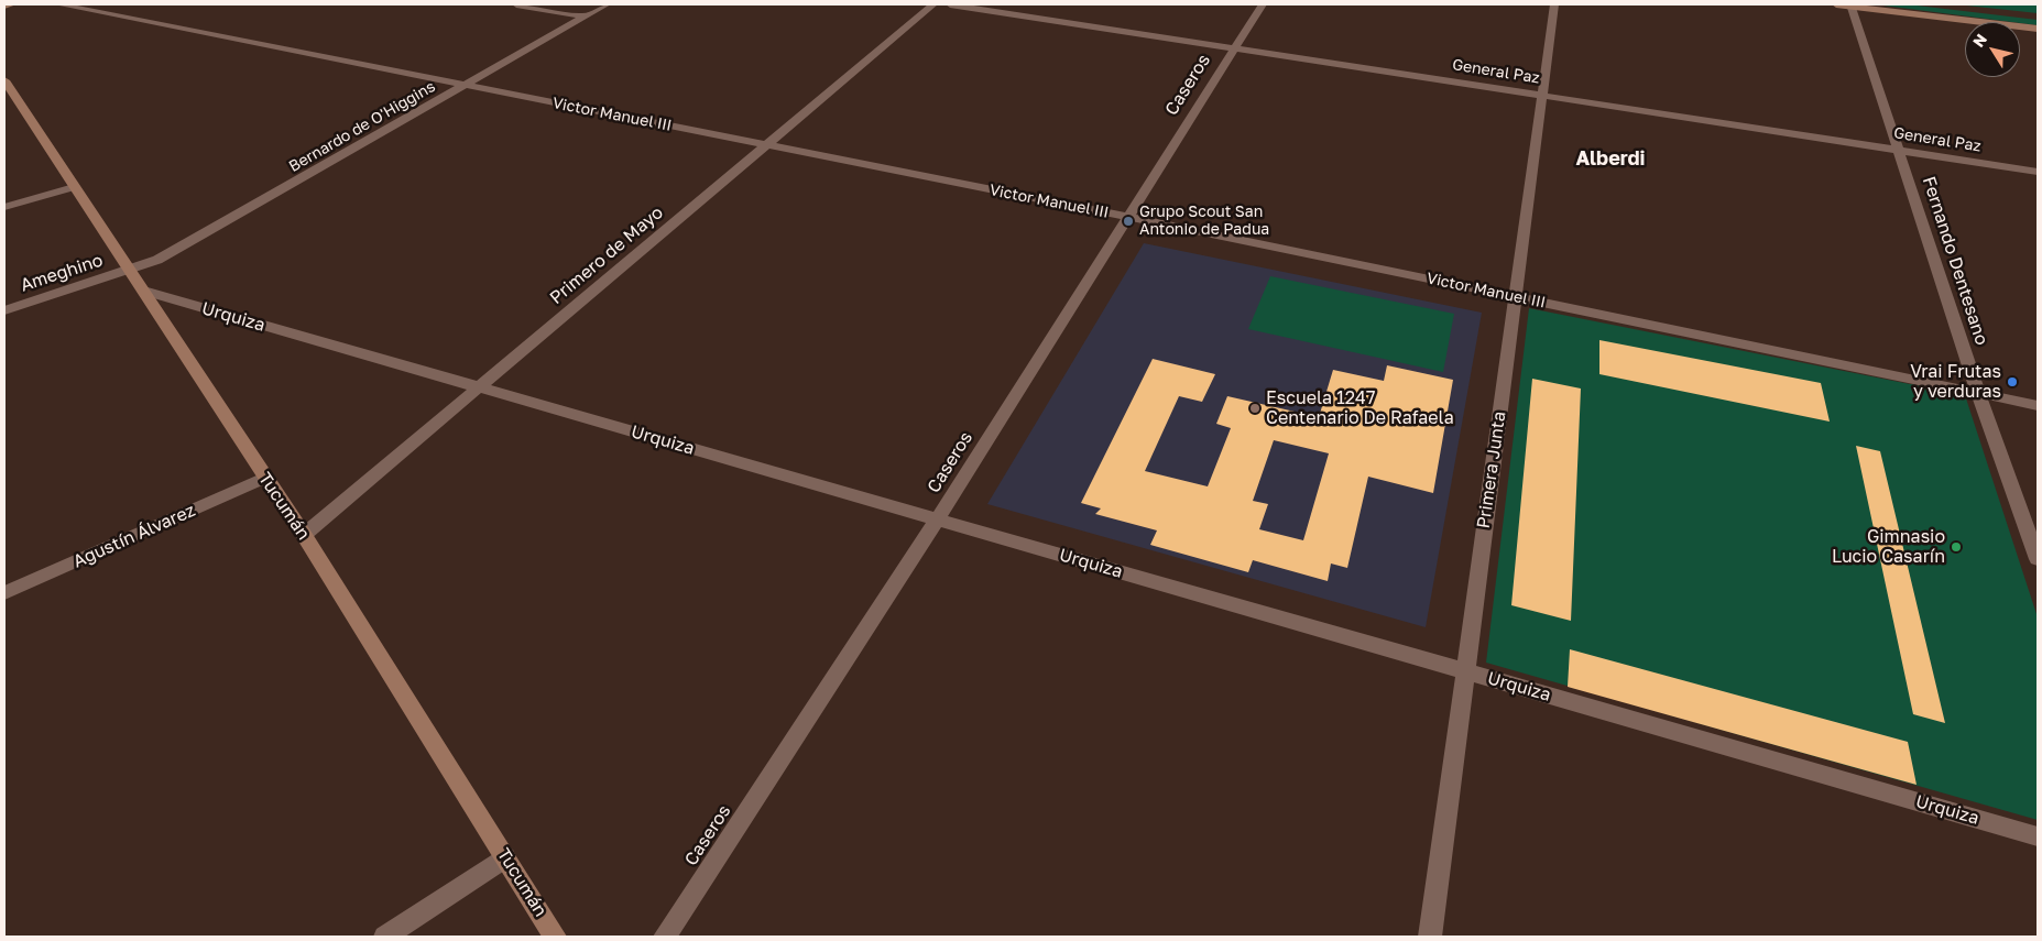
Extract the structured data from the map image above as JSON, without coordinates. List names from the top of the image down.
{
  "streets": {
    "street": [
      "General Paz",
      "Caseros",
      "Victor Manuel III",
      "Bernardo de O'Higgins",
      "Primero de Mayo",
      "Fernando Dentesano",
      "Ameghino",
      "Urquiza",
      "Primera Junta",
      "Tucumán",
      "Agustín Álvarez"
    ]
  },
  "crossings": [
    ["General Paz", "Caseros"],
    ["General Paz", "Fernando Dentesano"],
    ["General Paz", "Primera Junta"],
    ["Caseros", "Victor Manuel III"],
    ["Caseros", "Urquiza"],
    ["Victor Manuel III", "Bernardo de O'Higgins"],
    ["Victor Manuel III", "Primero de Mayo"],
    ["Victor Manuel III", "Fernando Dentesano"],
    ["Victor Manuel III", "Primera Junta"],
    ["Bernardo de O'Higgins", "Ameghino"],
    ["Bernardo de O'Higgins", "Tucumán"],
    ["Primero de Mayo", "Urquiza"],
    ["Primero de Mayo", "Tucumán"],
    ["Ameghino", "Tucumán"],
    ["Urquiza", "Primera Junta"],
    ["Urquiza", "Tucumán"],
    ["Tucumán", "Agustín Álvarez"]
  ],
  "districts": ["Alberdi"],
  "places": [
    "Grupo Scout San Antonio de Padua",
    "Vrai Frutas y verduras",
    "Escuela 1247 Centenario De Rafaela",
    "Gimnasio Lucio Casarín"
  ],
  "north": "top left"
}
